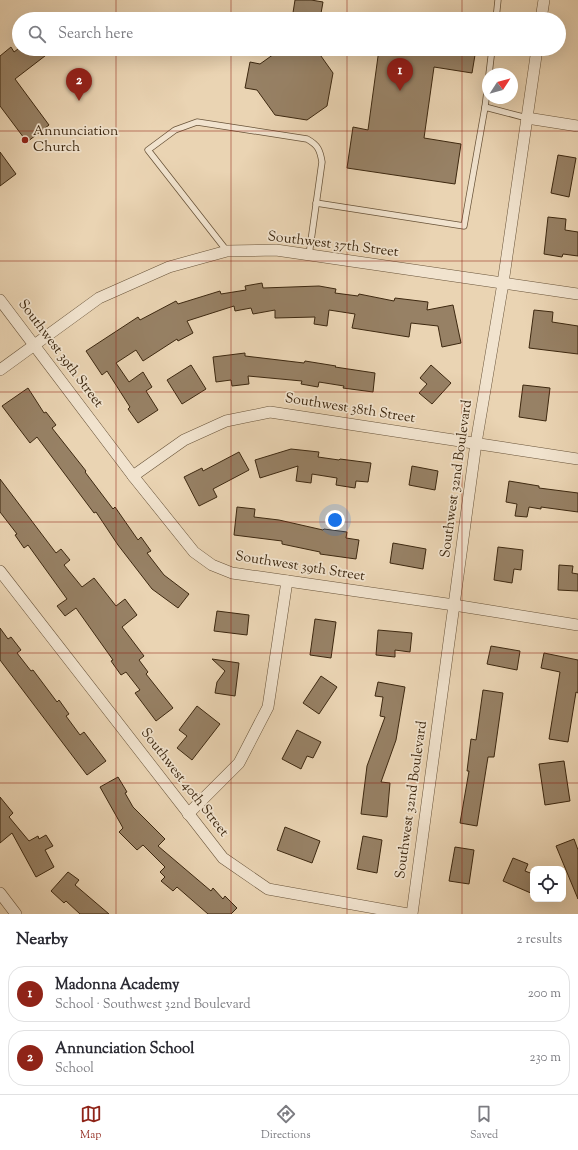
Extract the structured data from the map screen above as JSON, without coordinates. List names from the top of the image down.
{
  "streets": {
    "street": [
      "Southwest 37th Street",
      "Southwest 39th Street",
      "Southwest 38th Street",
      "Southwest 32nd Boulevard",
      "Southwest 40th Street"
    ]
  },
  "crossings": [
    ["Southwest 37th Street", "Southwest 39th Street"],
    ["Southwest 37th Street", "Southwest 32nd Boulevard"],
    ["Southwest 39th Street", "Southwest 38th Street"],
    ["Southwest 39th Street", "Southwest 32nd Boulevard"],
    ["Southwest 38th Street", "Southwest 32nd Boulevard"]
  ],
  "places": ["Annunciation Church"],
  "north": "top right",
  "page": {
    "search": "Search here",
    "pins": ["1", "2"],
    "heading": ["Nearby", "2 results"],
    "list": [
      {
        "mark": "1",
        "name": "Madonna Academy",
        "note": "School · Southwest 32nd Boulevard",
        "value": "200 m"
      },
      {
        "mark": "2",
        "name": "Annunciation School",
        "note": "School",
        "value": "230 m"
      }
    ],
    "nav": ["Map", "Directions", "Saved"]
  }
}
